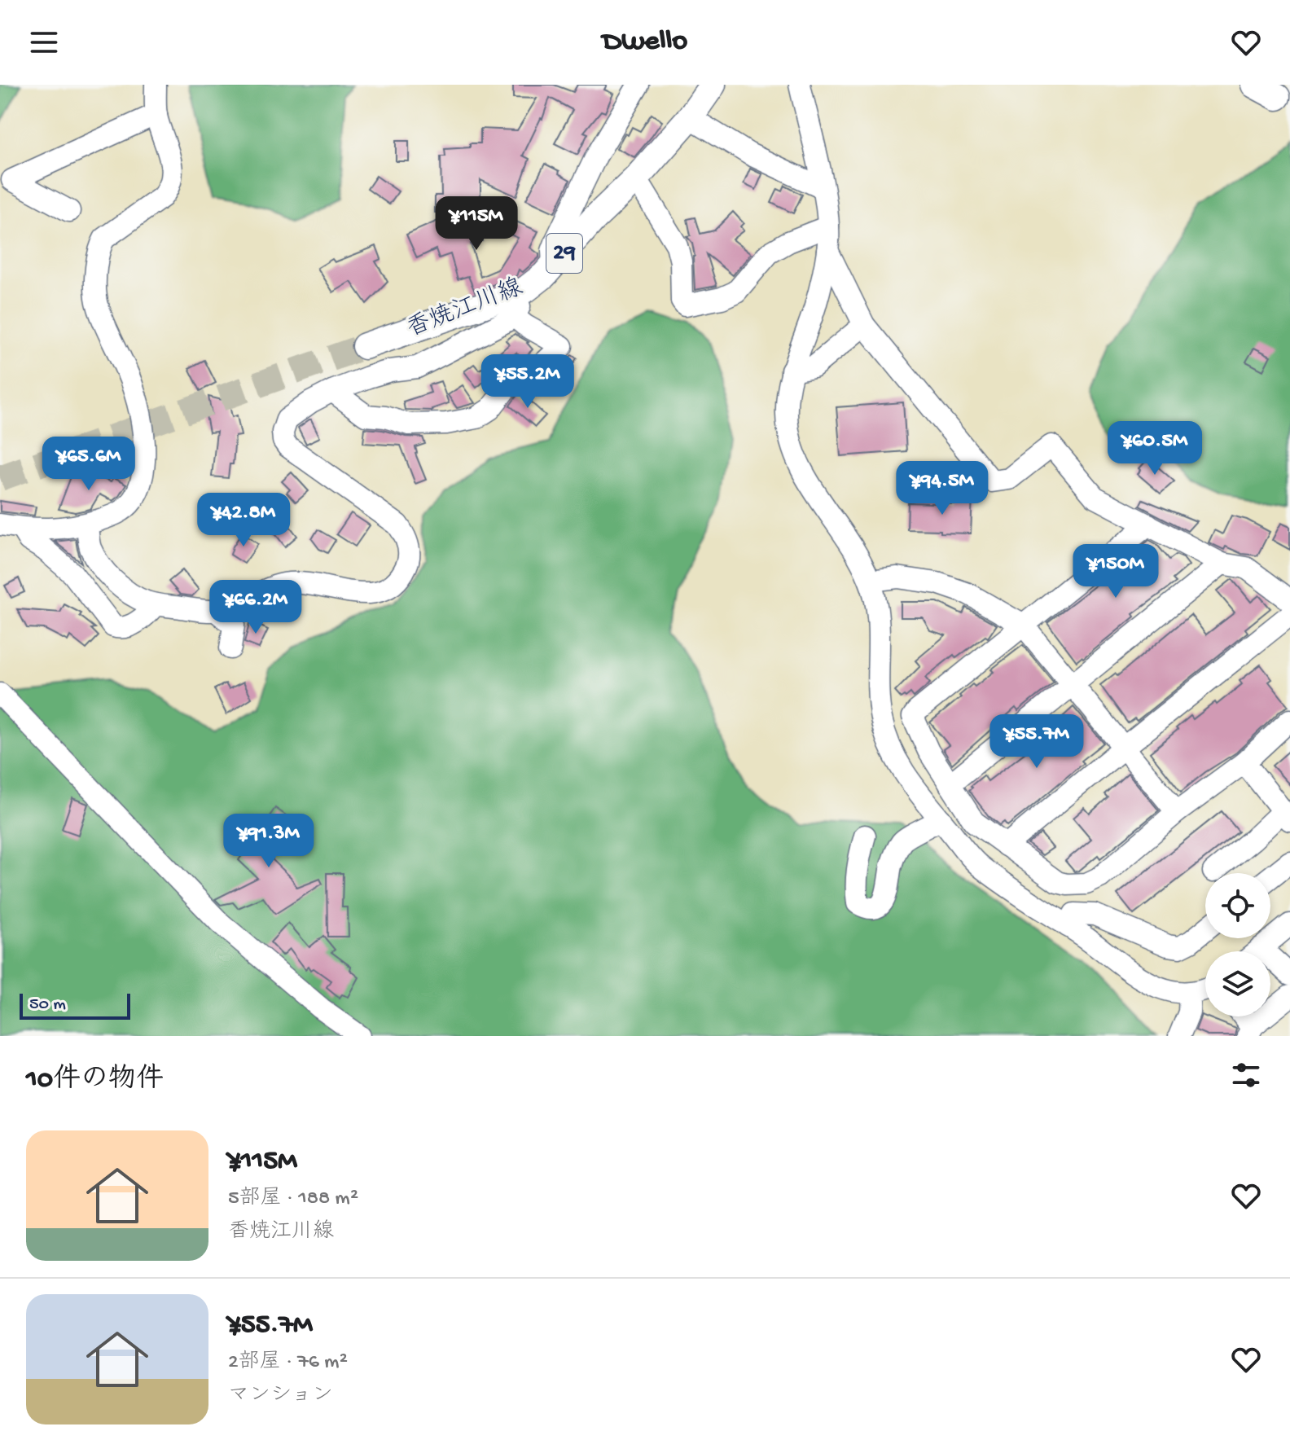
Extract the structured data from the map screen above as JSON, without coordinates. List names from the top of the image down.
{
  "streets": {
    "main road": ["29", "香焼江川線"]
  },
  "scale_bar": "50 m",
  "page": {
    "header": "Dwello",
    "price": [
      "¥115M",
      "¥55.2M",
      "¥60.5M",
      "¥65.6M",
      "¥94.5M",
      "¥42.8M",
      "¥150M",
      "¥66.2M",
      "¥55.7M",
      "¥91.3M"
    ],
    "scale": "50 m",
    "heading": "10件の物件",
    "list": [
      {
        "name": "¥115M",
        "note": "5部屋 · 188 m² · 香焼江川線"
      },
      {
        "name": "¥55.7M",
        "note": "2部屋 · 76 m² · マンション"
      }
    ]
  }
}
